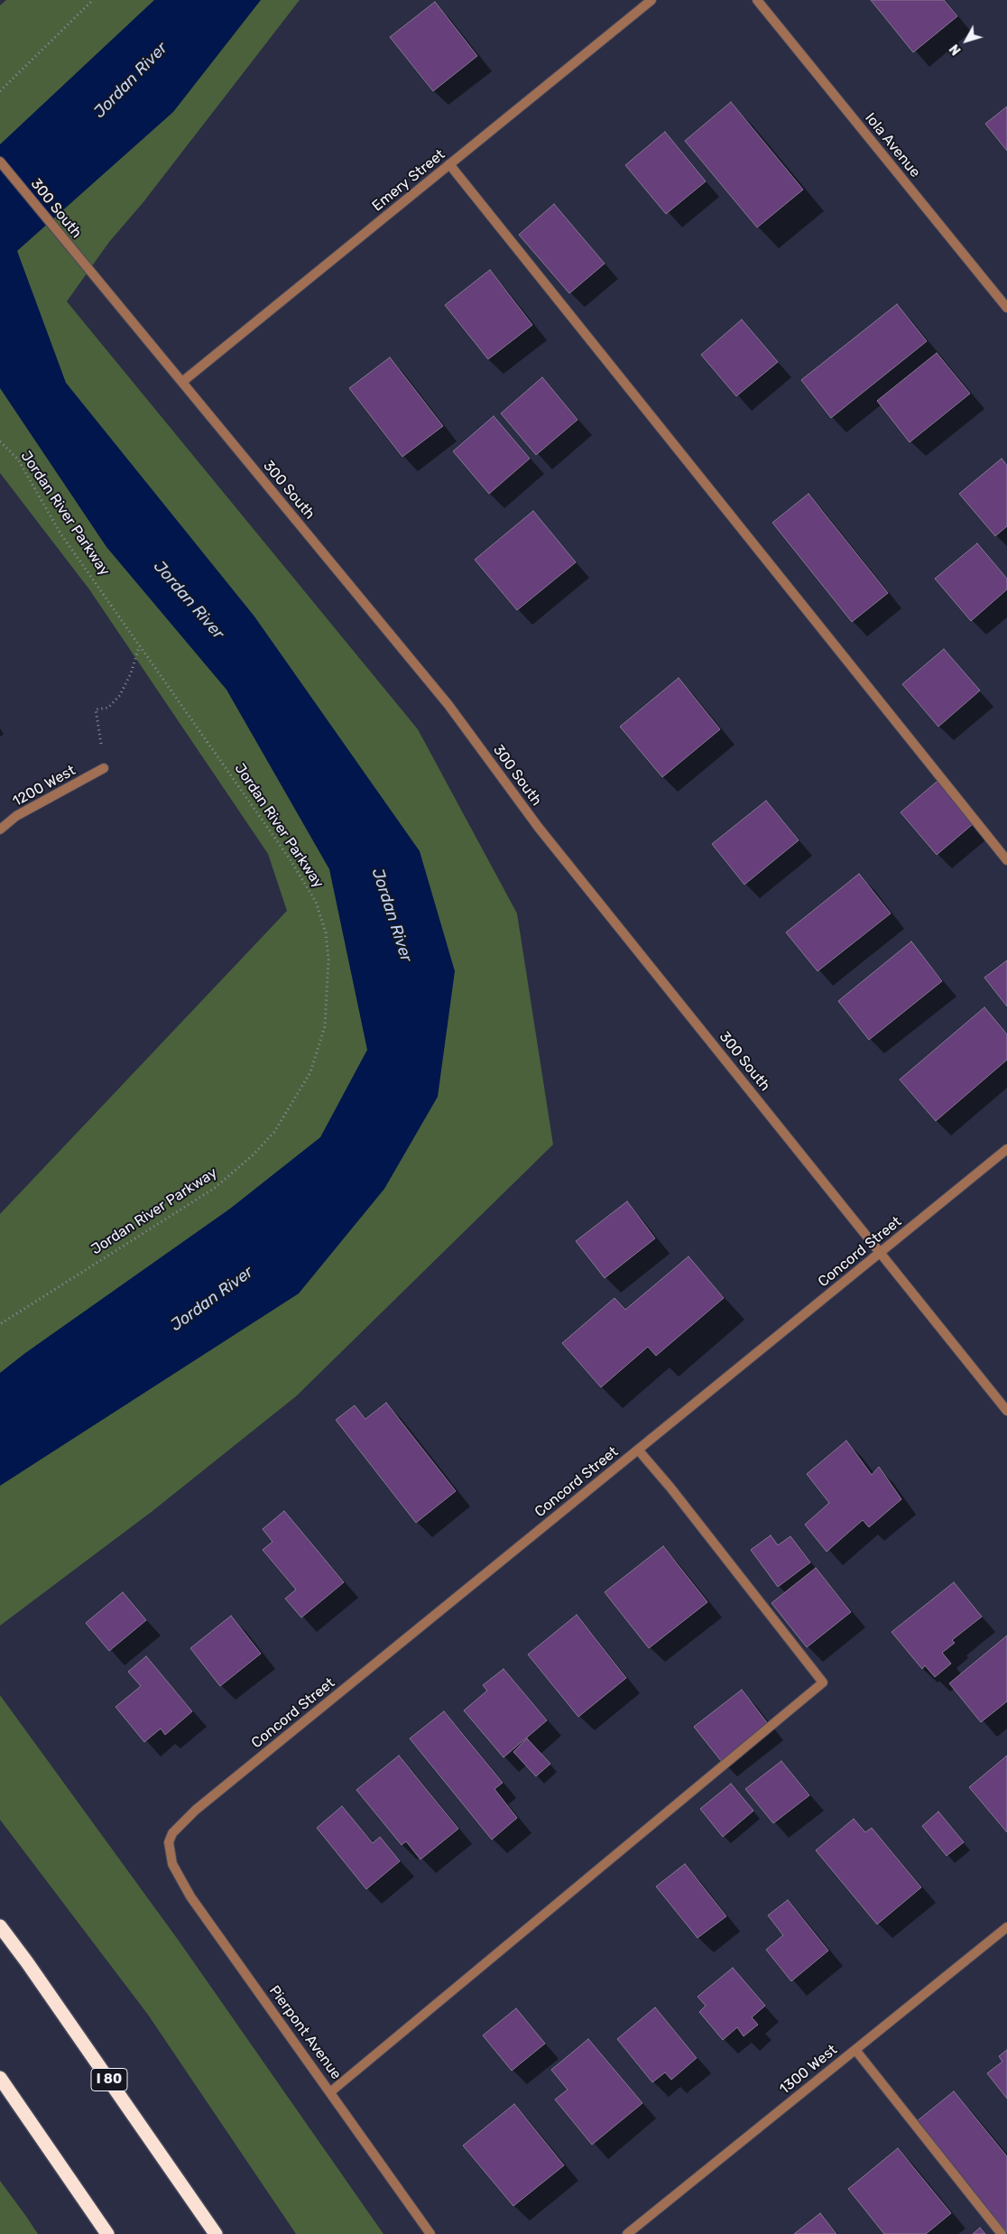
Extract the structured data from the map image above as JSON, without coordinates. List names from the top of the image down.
{
  "streets": {
    "highway": ["I 80"],
    "street": [
      "Iola Avenue",
      "Emery Street",
      "300 South",
      "1200 West",
      "Concord Street",
      "Pierpont Avenue",
      "1300 West"
    ],
    "path": ["Jordan River Parkway"]
  },
  "crossings": [
    ["Emery Street", "300 South"],
    ["300 South", "Concord Street"],
    ["Concord Street", "Pierpont Avenue"]
  ],
  "water": ["Jordan River"],
  "north": "bottom left"
}
